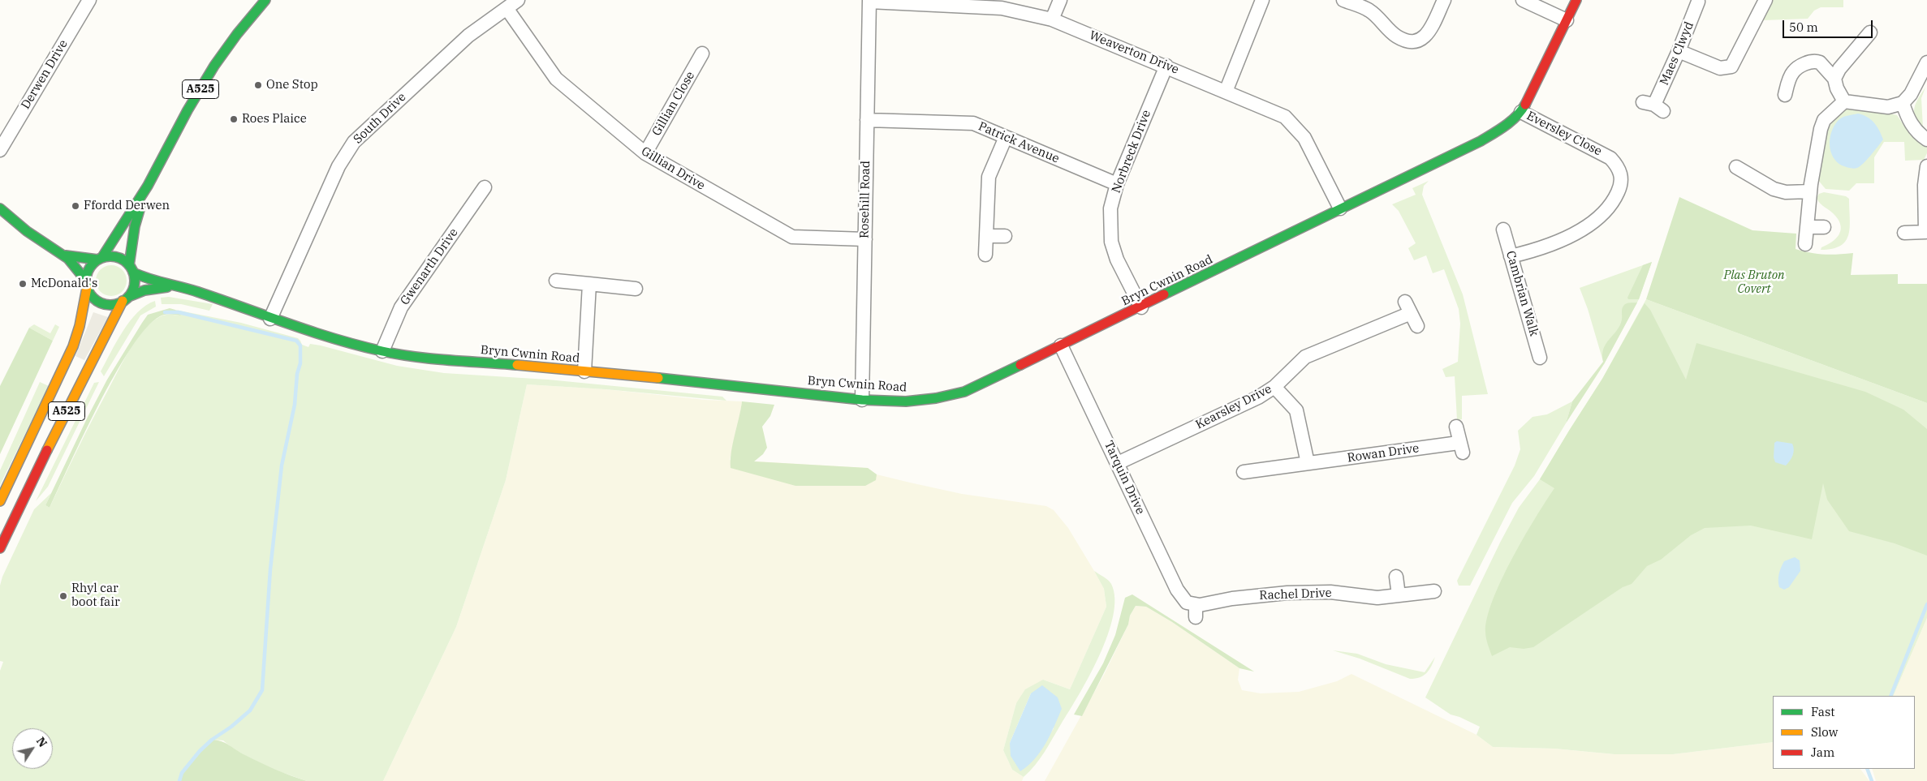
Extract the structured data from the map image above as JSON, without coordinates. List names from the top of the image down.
{
  "streets": {
    "street": [
      "Weaverton Drive",
      "Maes Clwyd",
      "Derwen Drive",
      "A525",
      "Gillian Close",
      "South Drive",
      "Eversley Close",
      "Patrick Avenue",
      "Norbreck Drive",
      "Gillian Drive",
      "Rosehill Road",
      "Gwenarth Drive",
      "Bryn Cwnin Road",
      "Cambrian Walk",
      "Kearsley Drive",
      "Rowan Drive",
      "Tarquin Drive",
      "Rachel Drive"
    ]
  },
  "crossings": [
    ["Weaverton Drive", "Norbreck Drive"],
    ["Weaverton Drive", "Rosehill Road"],
    ["Weaverton Drive", "Bryn Cwnin Road"],
    ["A525", "Bryn Cwnin Road"],
    ["Gillian Close", "Gillian Drive"],
    ["South Drive", "Gillian Drive"],
    ["South Drive", "Bryn Cwnin Road"],
    ["Eversley Close", "Bryn Cwnin Road"],
    ["Eversley Close", "Cambrian Walk"],
    ["Patrick Avenue", "Norbreck Drive"],
    ["Patrick Avenue", "Rosehill Road"],
    ["Norbreck Drive", "Bryn Cwnin Road"],
    ["Gillian Drive", "Rosehill Road"],
    ["Rosehill Road", "Bryn Cwnin Road"],
    ["Gwenarth Drive", "Bryn Cwnin Road"],
    ["Bryn Cwnin Road", "Tarquin Drive"],
    ["Kearsley Drive", "Tarquin Drive"],
    ["Tarquin Drive", "Rachel Drive"]
  ],
  "parks": ["Plas Bruton Covert"],
  "places": [
    "One Stop",
    "Roes Plaice",
    "Ffordd Derwen",
    "McDonald's",
    "Rhyl car boot fair"
  ],
  "legend": ["Fast", "Slow", "Jam"],
  "scale_bar": "50 m",
  "north": "top right"
}
